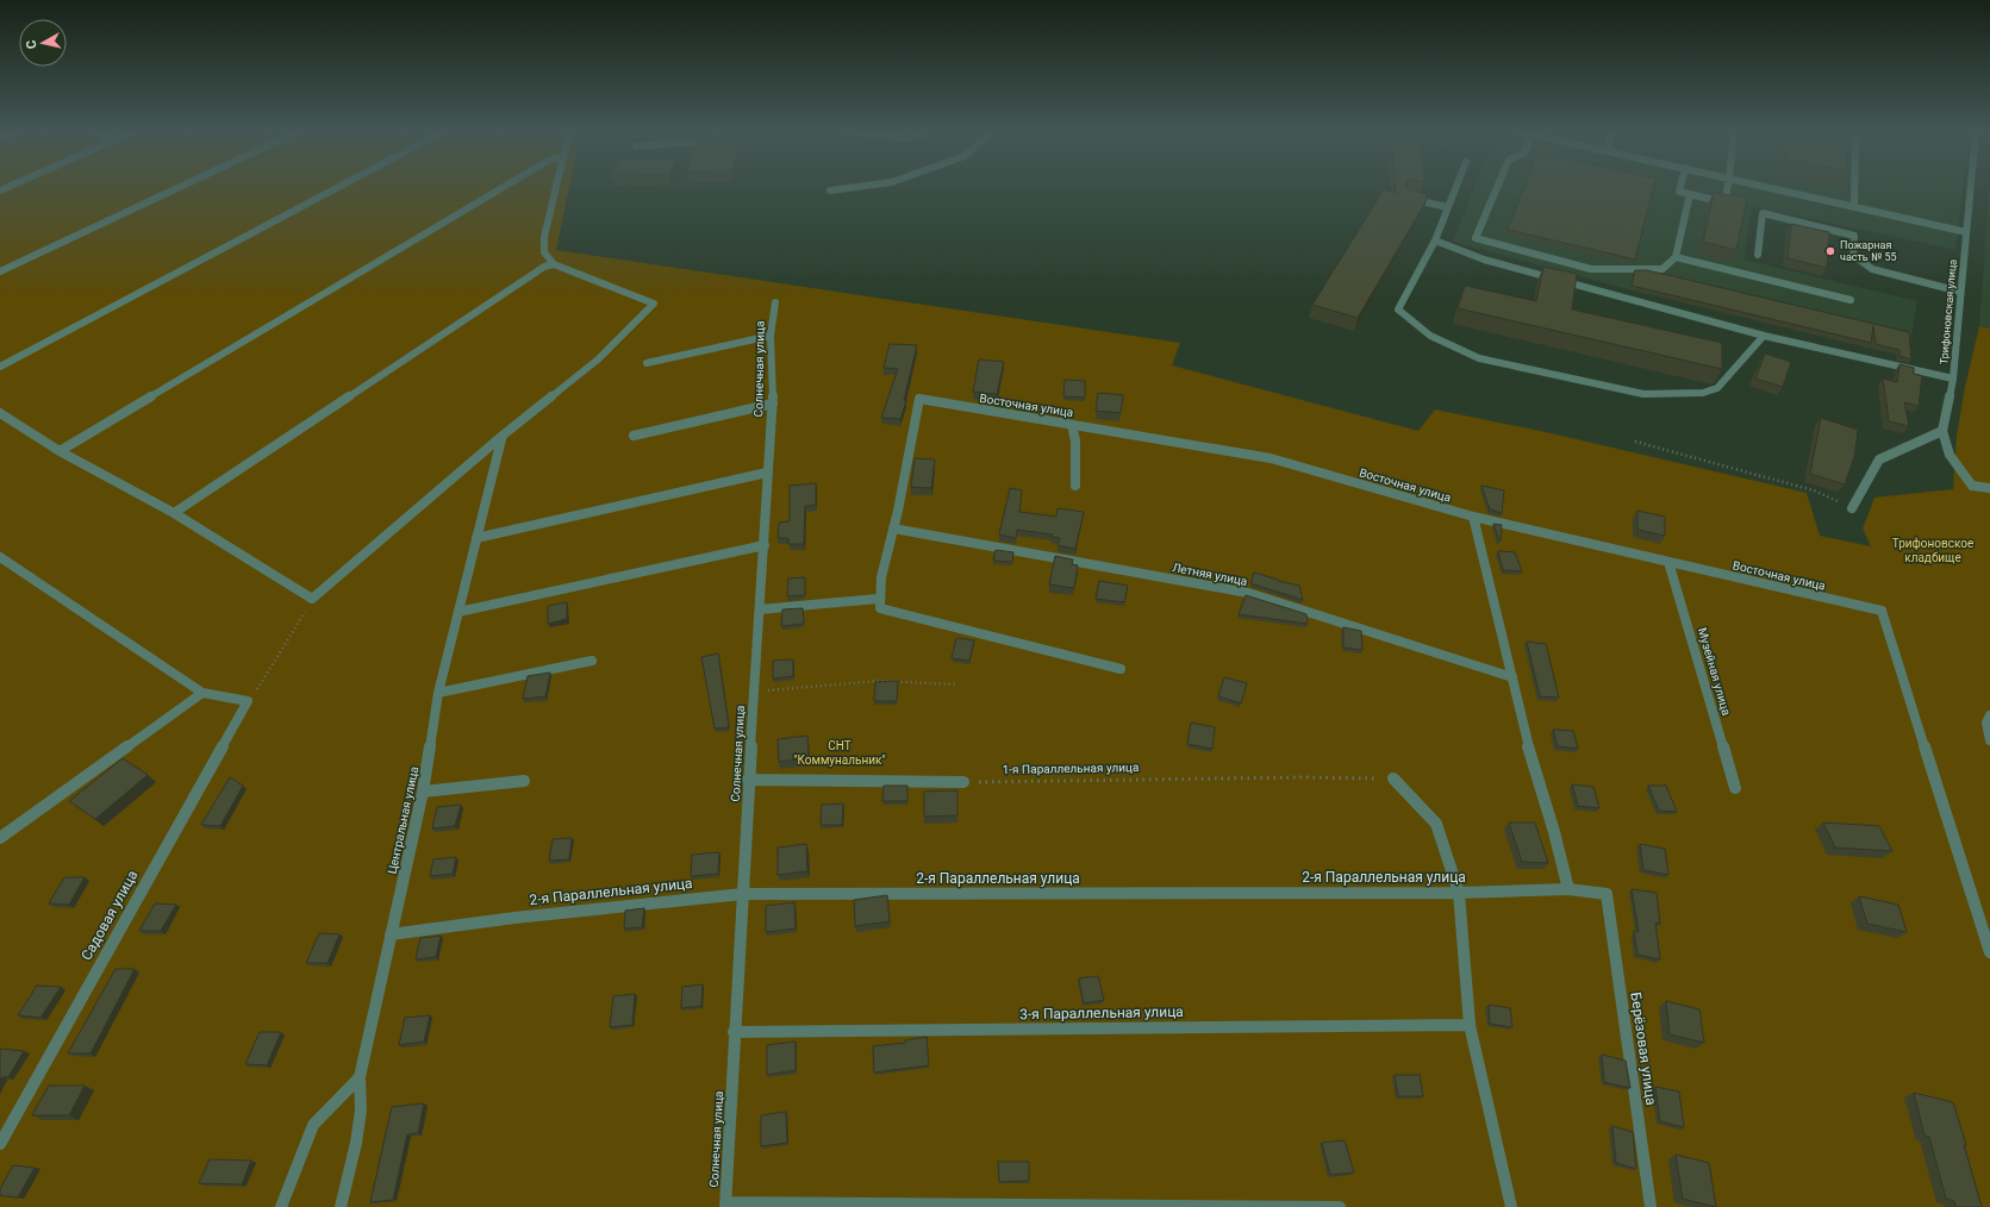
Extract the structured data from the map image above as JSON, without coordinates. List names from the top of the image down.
{
  "streets": {
    "street": [
      "Трифоновская улица",
      "Солнечная улица",
      "Восточная улица",
      "Летняя улица",
      "Музейная улица",
      "Центральная улица",
      "2-я Параллельная улица",
      "Садовая улица",
      "3-я Параллельная улица",
      "Берёзовая улица"
    ],
    "path": ["1-я Параллельная улица"]
  },
  "crossings": [
    ["Солнечная улица", "2-я Параллельная улица"],
    ["Солнечная улица", "3-я Параллельная улица"],
    ["Восточная улица", "Летняя улица"],
    ["Восточная улица", "Музейная улица"],
    ["Центральная улица", "2-я Параллельная улица"],
    ["2-я Параллельная улица", "Берёзовая улица"]
  ],
  "parks": ["Трифоновское кладбище", "СНТ \"Коммунальник\""],
  "places": ["Пожарная часть № 55"],
  "north": "left"
}
